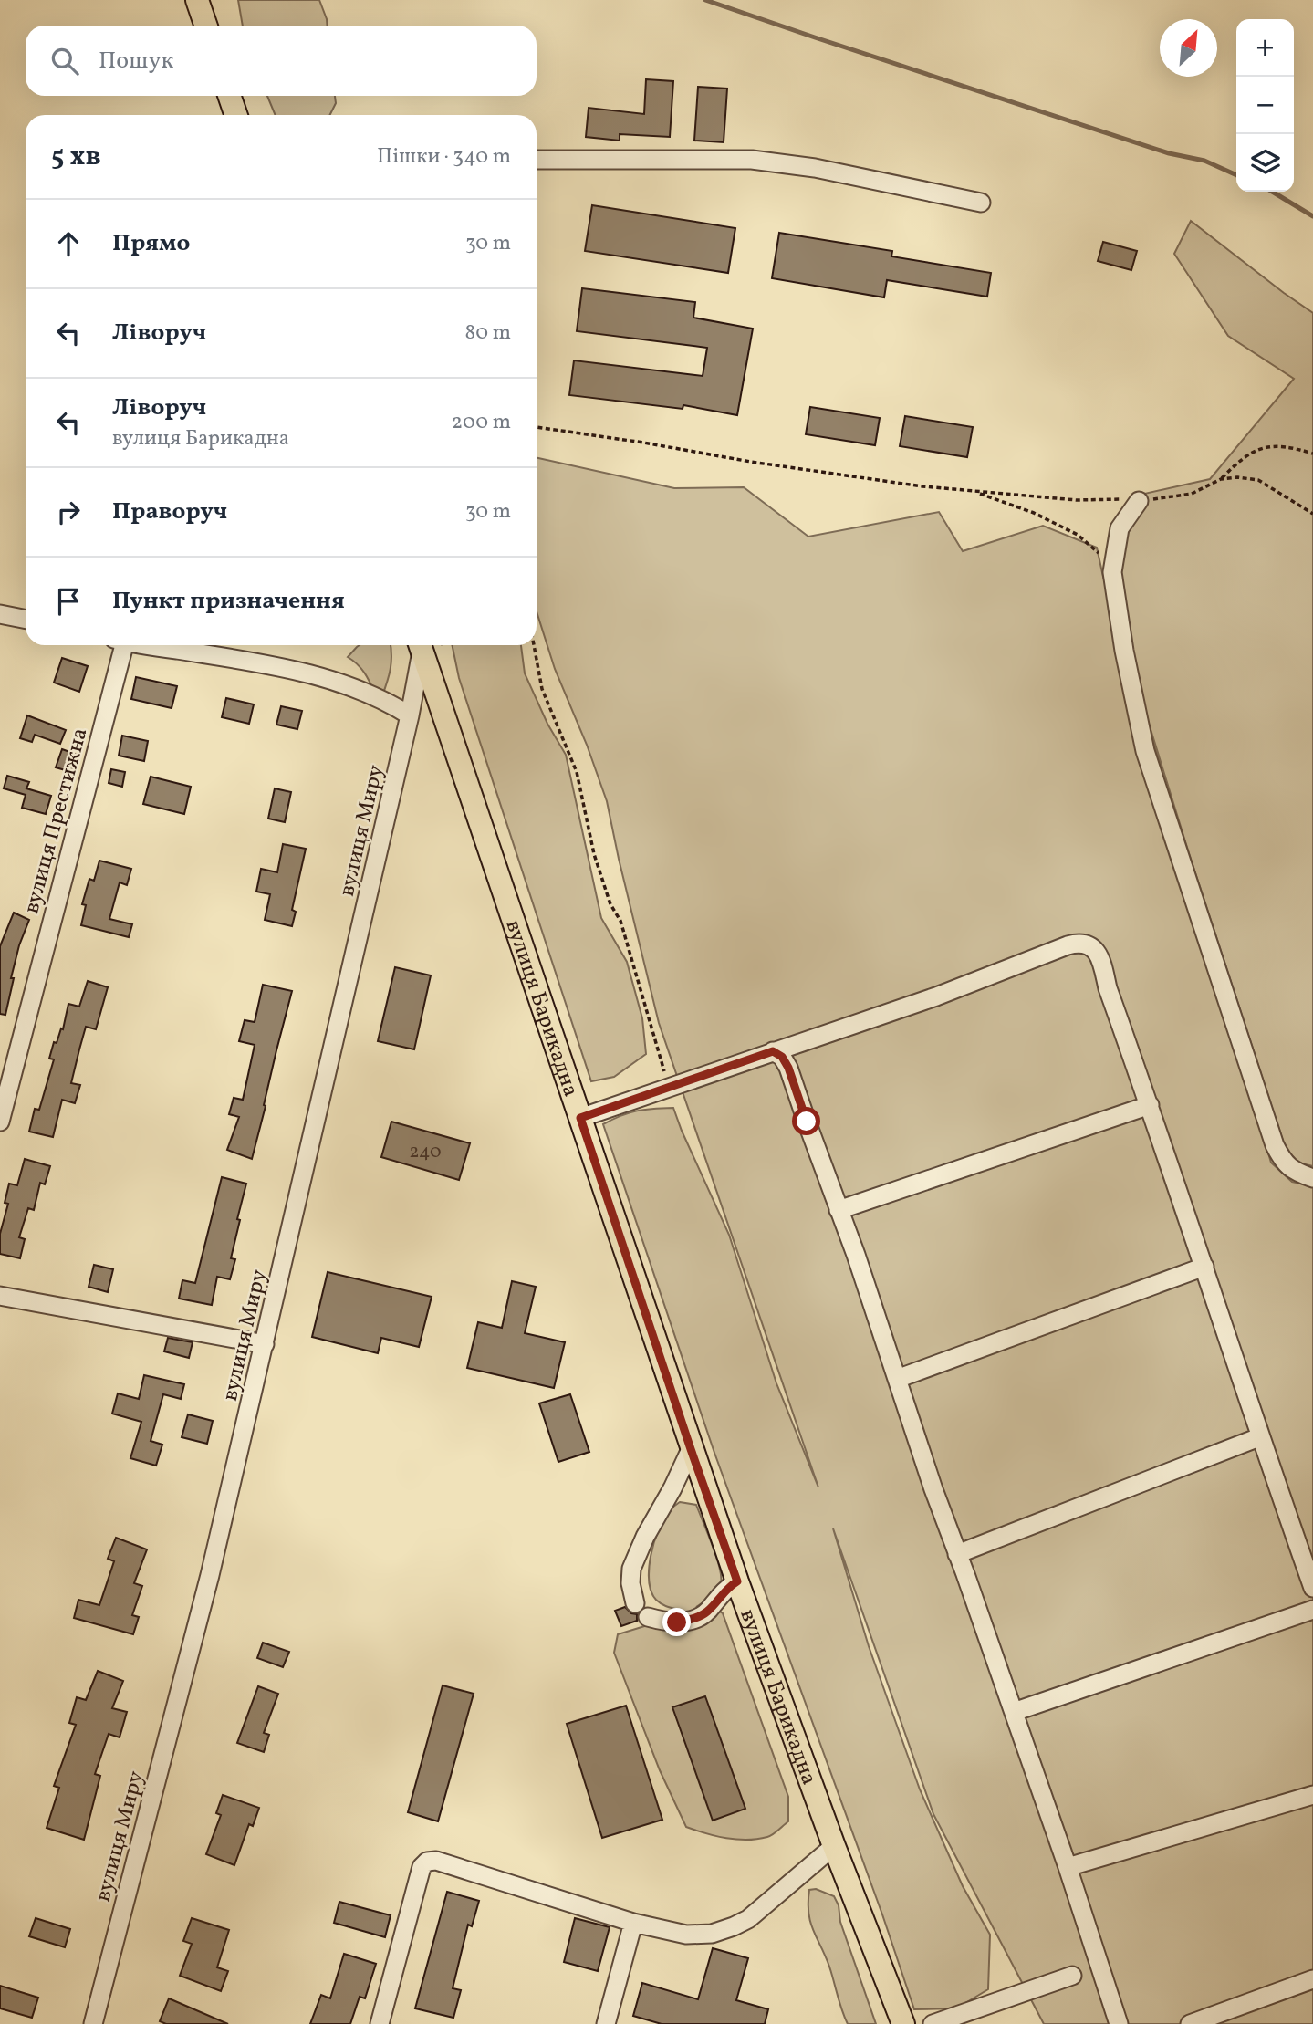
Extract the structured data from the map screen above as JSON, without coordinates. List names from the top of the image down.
{
  "streets": {
    "main road": ["вулиця Барикадна"],
    "street": ["вулиця Престижна", "вулиця Миру"]
  },
  "crossings": [
    ["вулиця Миру", "вулиця Барикадна"]
  ],
  "house_numbers": ["240"],
  "north": "top right",
  "page": {
    "map_buttons": ["+", "−"],
    "search": "Пошук",
    "heading": ["5 хв", "Пішки · 340 m"],
    "list": [
      ["Прямо", "30 m"],
      ["Ліворуч", "80 m"],
      ["Ліворуч", "вулиця Барикадна", "200 m"],
      ["Праворуч", "30 m"],
      "Пункт призначення"
    ]
  }
}
